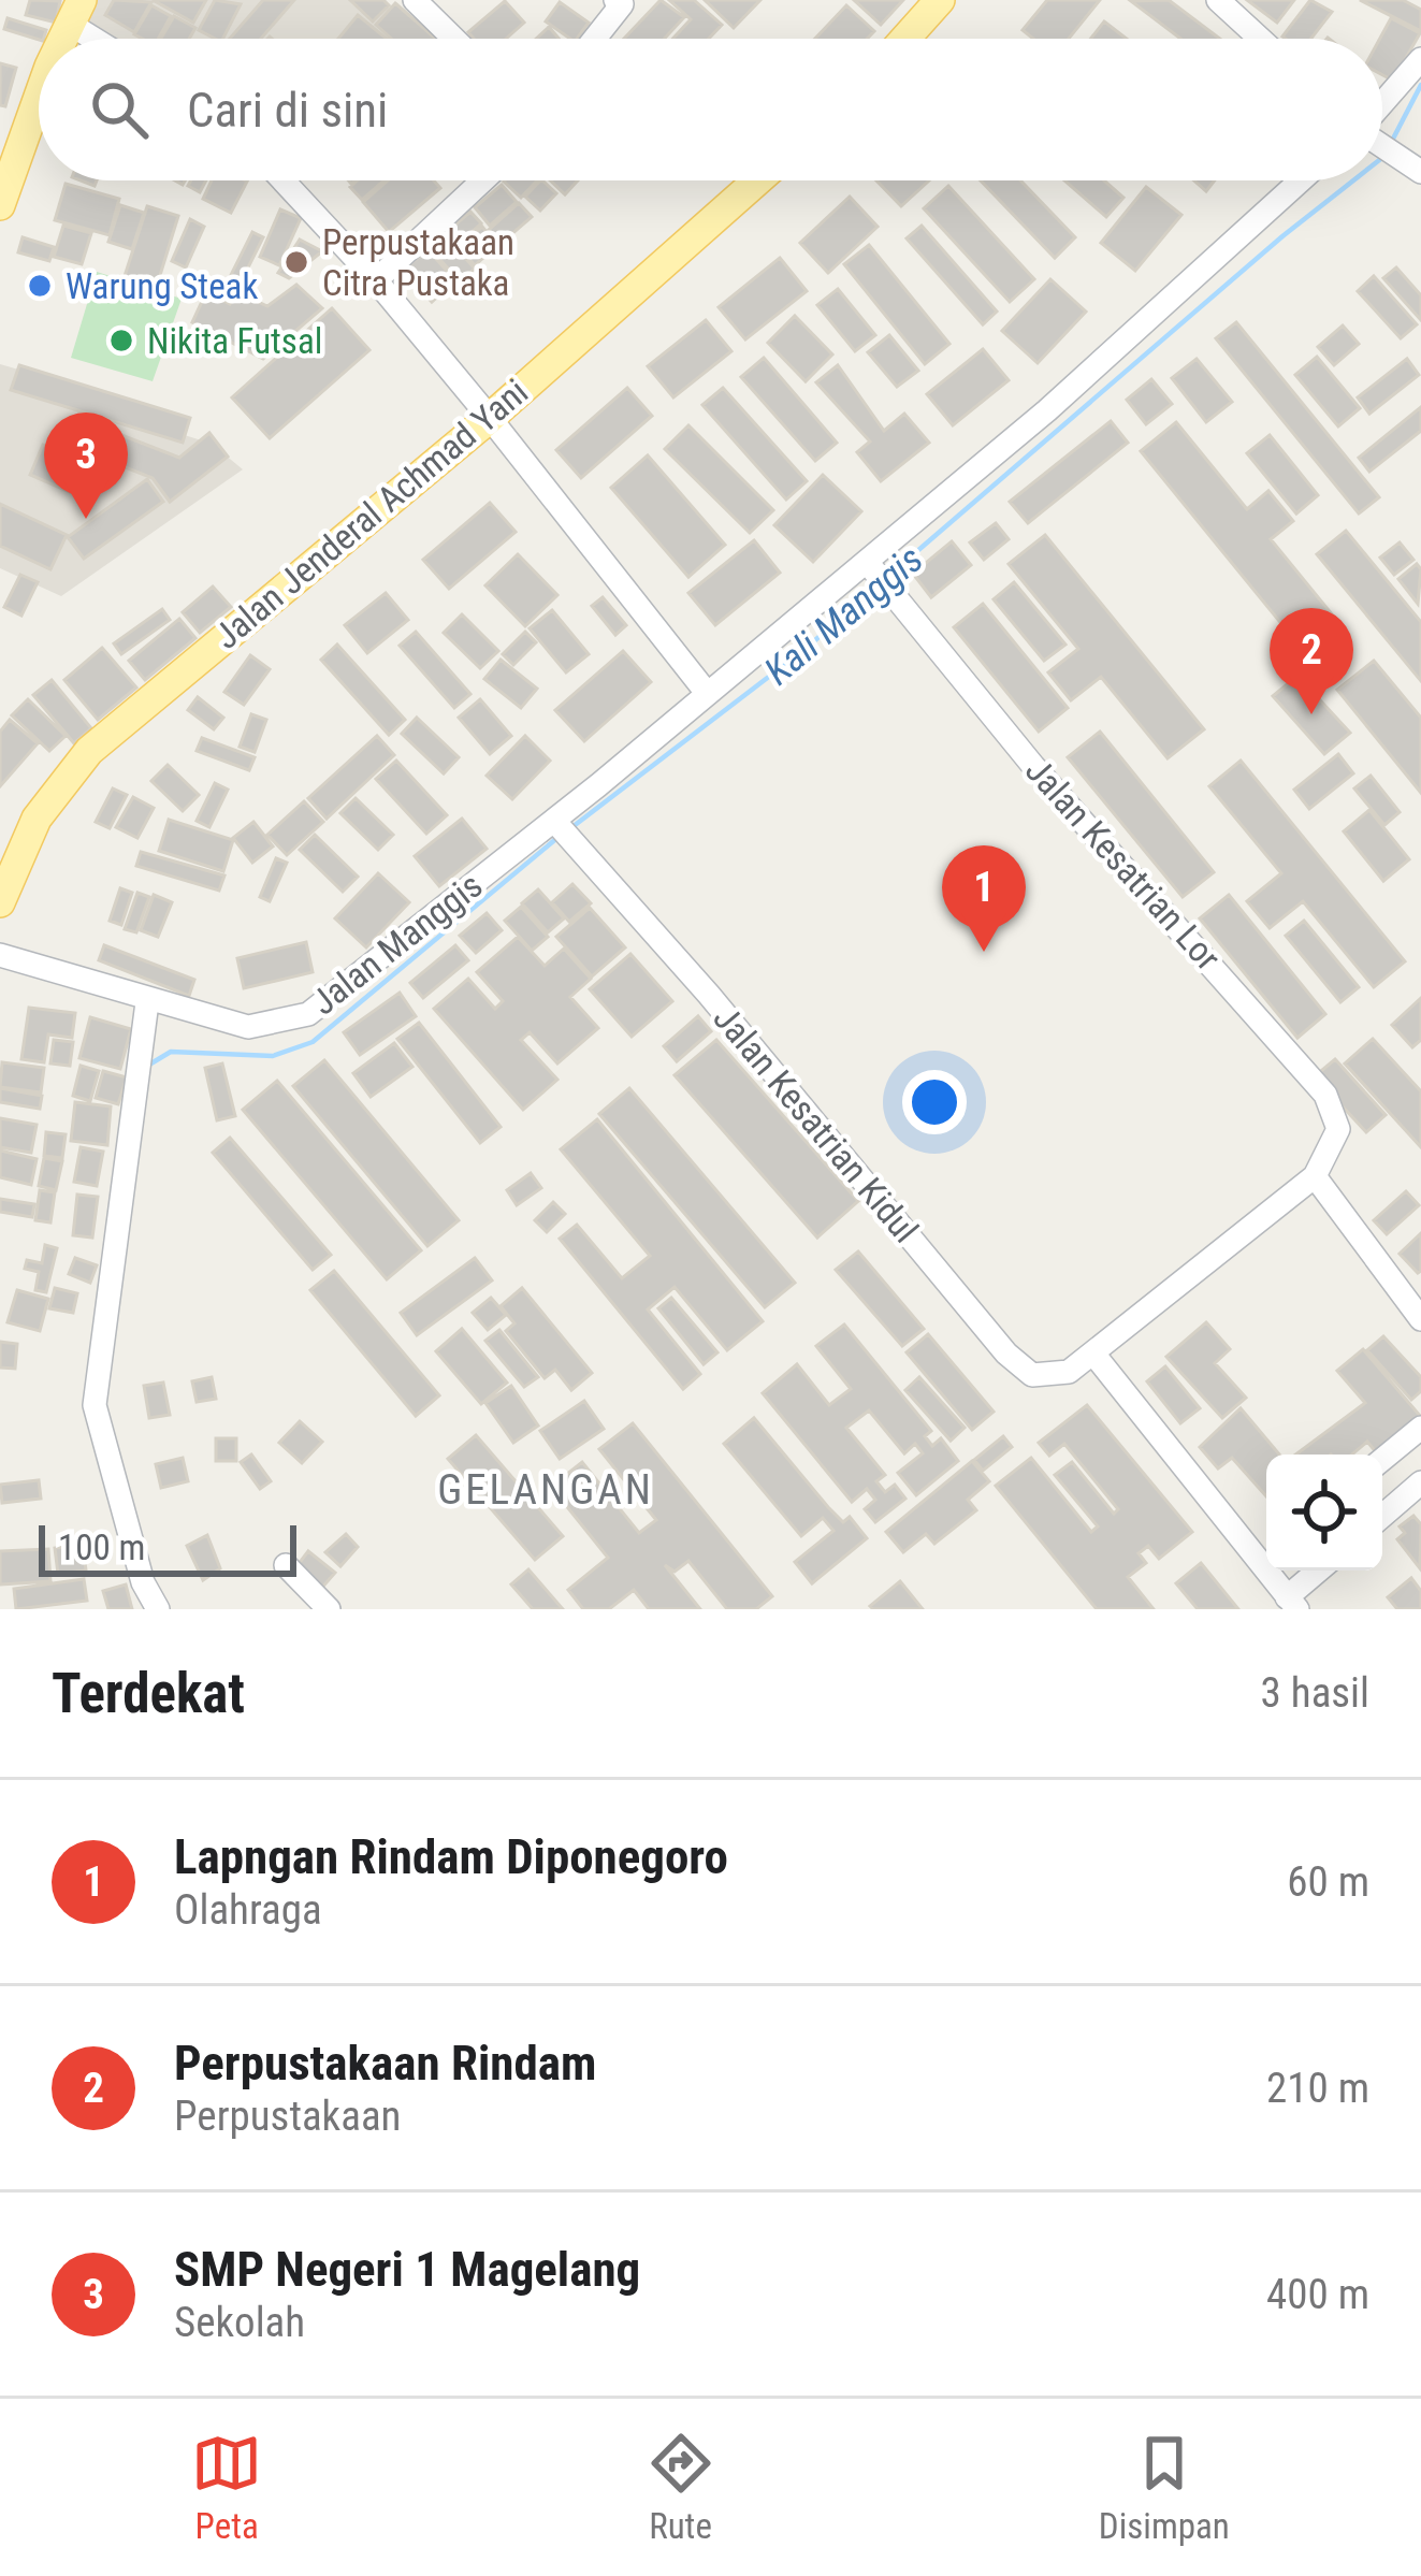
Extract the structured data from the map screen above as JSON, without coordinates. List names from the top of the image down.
{
  "streets": {
    "main road": ["Jalan Jenderal Achmad Yani"],
    "street": ["Jalan Kesatrian Lor", "Jalan Manggis", "Jalan Kesatrian Kidul"]
  },
  "crossings": [
    ["Jalan Kesatrian Lor", "Jalan Manggis"],
    ["Jalan Kesatrian Lor", "Jalan Kesatrian Kidul"],
    ["Jalan Manggis", "Jalan Kesatrian Kidul"]
  ],
  "districts": ["GELANGAN"],
  "water": ["Kali Manggis"],
  "places": ["Perpustakaan Citra Pustaka", "Warung Steak", "Nikita Futsal"],
  "scale_bar": "100 m",
  "page": {
    "search": "Cari di sini",
    "pins": ["3", "2", "1"],
    "scale": "100 m",
    "heading": ["Terdekat", "3 hasil"],
    "list": [
      {
        "mark": "1",
        "name": "Lapngan Rindam Diponegoro",
        "note": "Olahraga",
        "value": "60 m"
      },
      {
        "mark": "2",
        "name": "Perpustakaan Rindam",
        "note": "Perpustakaan",
        "value": "210 m"
      },
      {
        "mark": "3",
        "name": "SMP Negeri 1 Magelang",
        "note": "Sekolah",
        "value": "400 m"
      }
    ],
    "nav": ["Peta", "Rute", "Disimpan"]
  }
}
